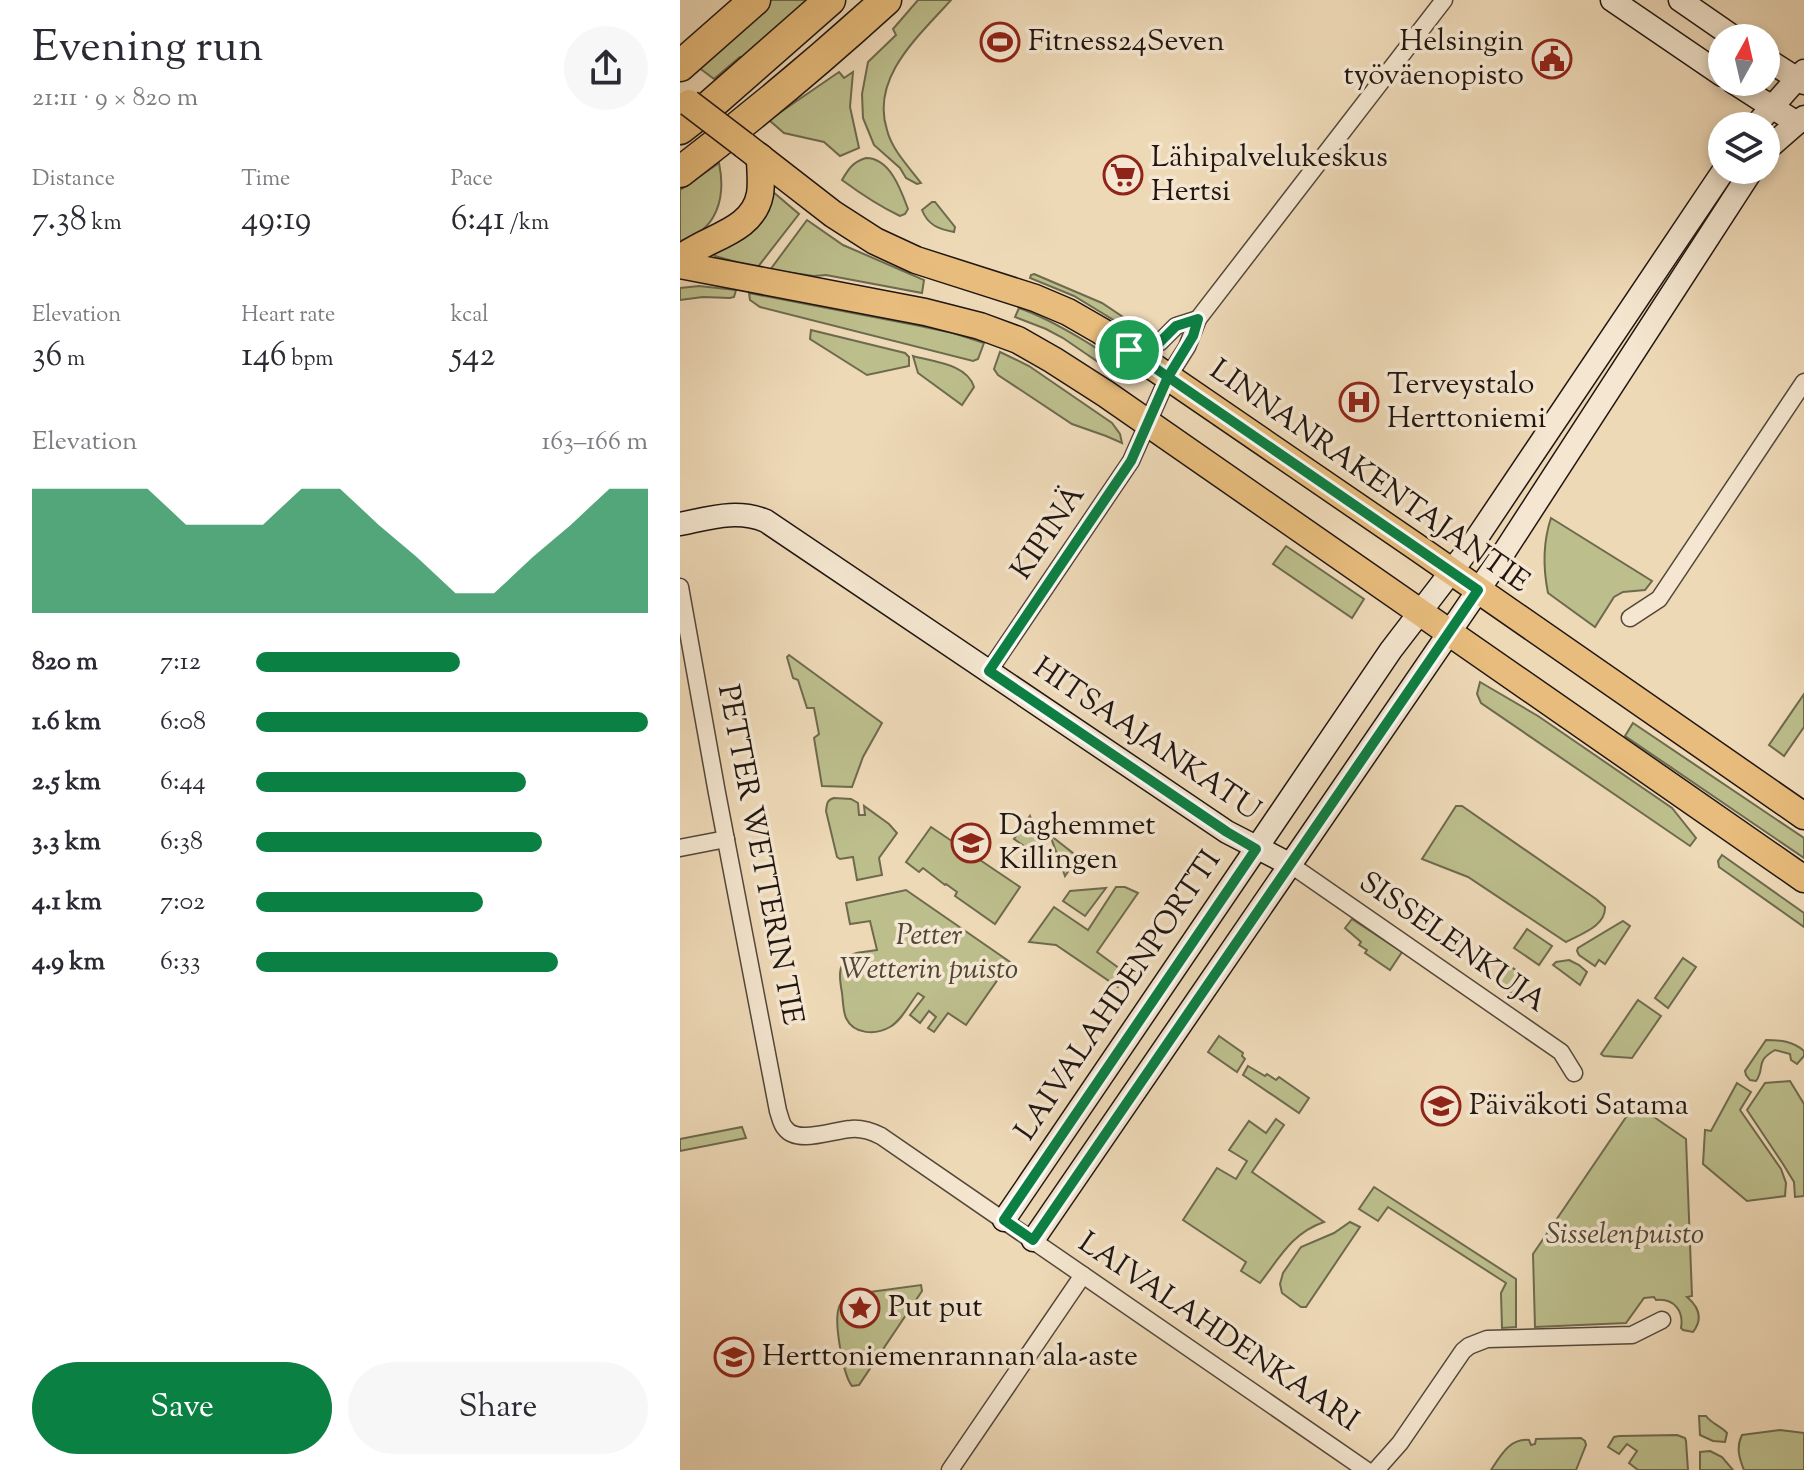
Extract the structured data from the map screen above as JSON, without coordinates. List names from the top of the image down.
{
  "streets": {
    "main road": ["LINNANRAKENTAJANTIE"],
    "street": [
      "KIPINÄ",
      "HITSAAJANKATU",
      "PETTER WETTERIN TIE",
      "SISSELENKUJA",
      "LAIVALAHDENPORTTI",
      "LAIVALAHDENKAARI"
    ]
  },
  "crossings": [
    ["LINNANRAKENTAJANTIE", "KIPINÄ"],
    ["LINNANRAKENTAJANTIE", "LAIVALAHDENPORTTI"],
    ["KIPINÄ", "HITSAAJANKATU"],
    ["HITSAAJANKATU", "SISSELENKUJA"],
    ["HITSAAJANKATU", "LAIVALAHDENPORTTI"],
    ["PETTER WETTERIN TIE", "LAIVALAHDENKAARI"],
    ["LAIVALAHDENPORTTI", "LAIVALAHDENKAARI"]
  ],
  "parks": ["Petter Wetterin puisto", "Sisselenpuisto"],
  "places": {
    "sports": ["Fitness24Seven"],
    "public building": ["Helsingin työväenopisto"],
    "supermarket": ["Lähipalvelukeskus Hertsi"],
    "hospital": ["Terveystalo Herttoniemi"],
    "school or university": ["Daghemmet Killingen", "Päiväkoti Satama", "Herttoniemenrannan ala-aste"],
    "place": ["Put put"]
  },
  "north": "top",
  "page": {
    "heading": ["Evening run", "21:11 · 9 × 820 m"],
    "stats": [
      ["Distance", "7.38 km"],
      ["Time", "49:19"],
      ["Pace", "6:41 /km"],
      ["Elevation", "36 m"],
      ["Heart rate", "146 bpm"],
      ["kcal", "542"]
    ],
    "chart": ["Elevation", "163–166 m"],
    "list": [
      {
        "name": "820 m",
        "note": "7:12"
      },
      {
        "name": "1.6 km",
        "note": "6:08"
      },
      {
        "name": "2.5 km",
        "note": "6:44"
      },
      {
        "name": "3.3 km",
        "note": "6:38"
      },
      {
        "name": "4.1 km",
        "note": "7:02"
      },
      {
        "name": "4.9 km",
        "note": "6:33"
      }
    ],
    "buttons": ["Save", "Share"]
  }
}
